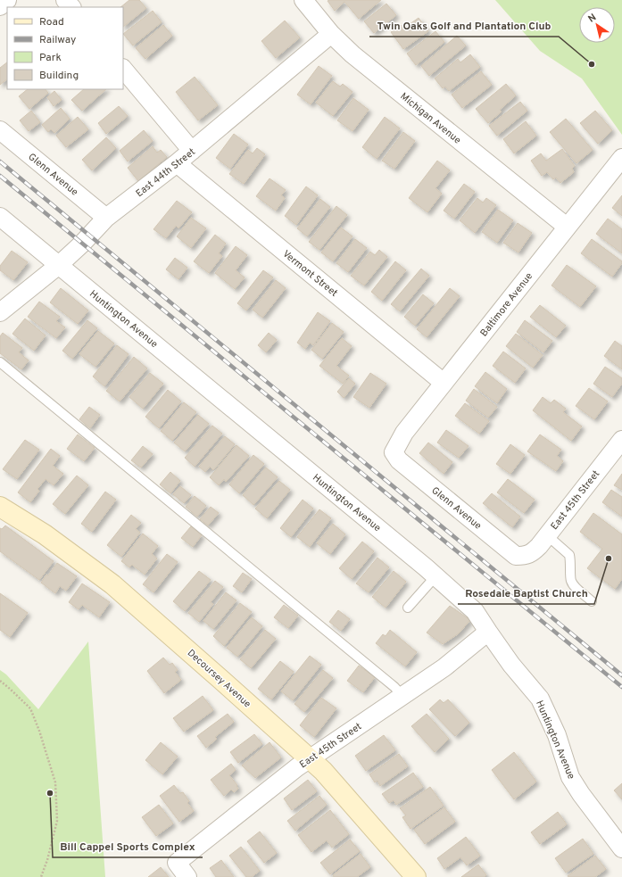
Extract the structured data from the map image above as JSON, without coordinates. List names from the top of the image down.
{
  "streets": {
    "main road": ["Decoursey Avenue"],
    "street": [
      "Michigan Avenue",
      "East 44th Street",
      "Glenn Avenue",
      "Vermont Street",
      "Baltimore Avenue",
      "Huntington Avenue",
      "East 45th Street"
    ]
  },
  "crossings": [
    ["Michigan Avenue", "East 44th Street"],
    ["Michigan Avenue", "Baltimore Avenue"],
    ["East 44th Street", "Glenn Avenue"],
    ["East 44th Street", "Vermont Street"],
    ["East 44th Street", "Huntington Avenue"],
    ["Glenn Avenue", "Baltimore Avenue"],
    ["Glenn Avenue", "East 45th Street"],
    ["Vermont Street", "Baltimore Avenue"],
    ["Huntington Avenue", "East 45th Street"],
    ["East 45th Street", "Decoursey Avenue"]
  ],
  "places": ["Twin Oaks Golf and Plantation Club", "Rosedale Baptist Church", "Bill Cappel Sports Complex"],
  "legend": [
    "Road",
    "Railway",
    "Park",
    "Building"
  ],
  "north": "top left"
}
